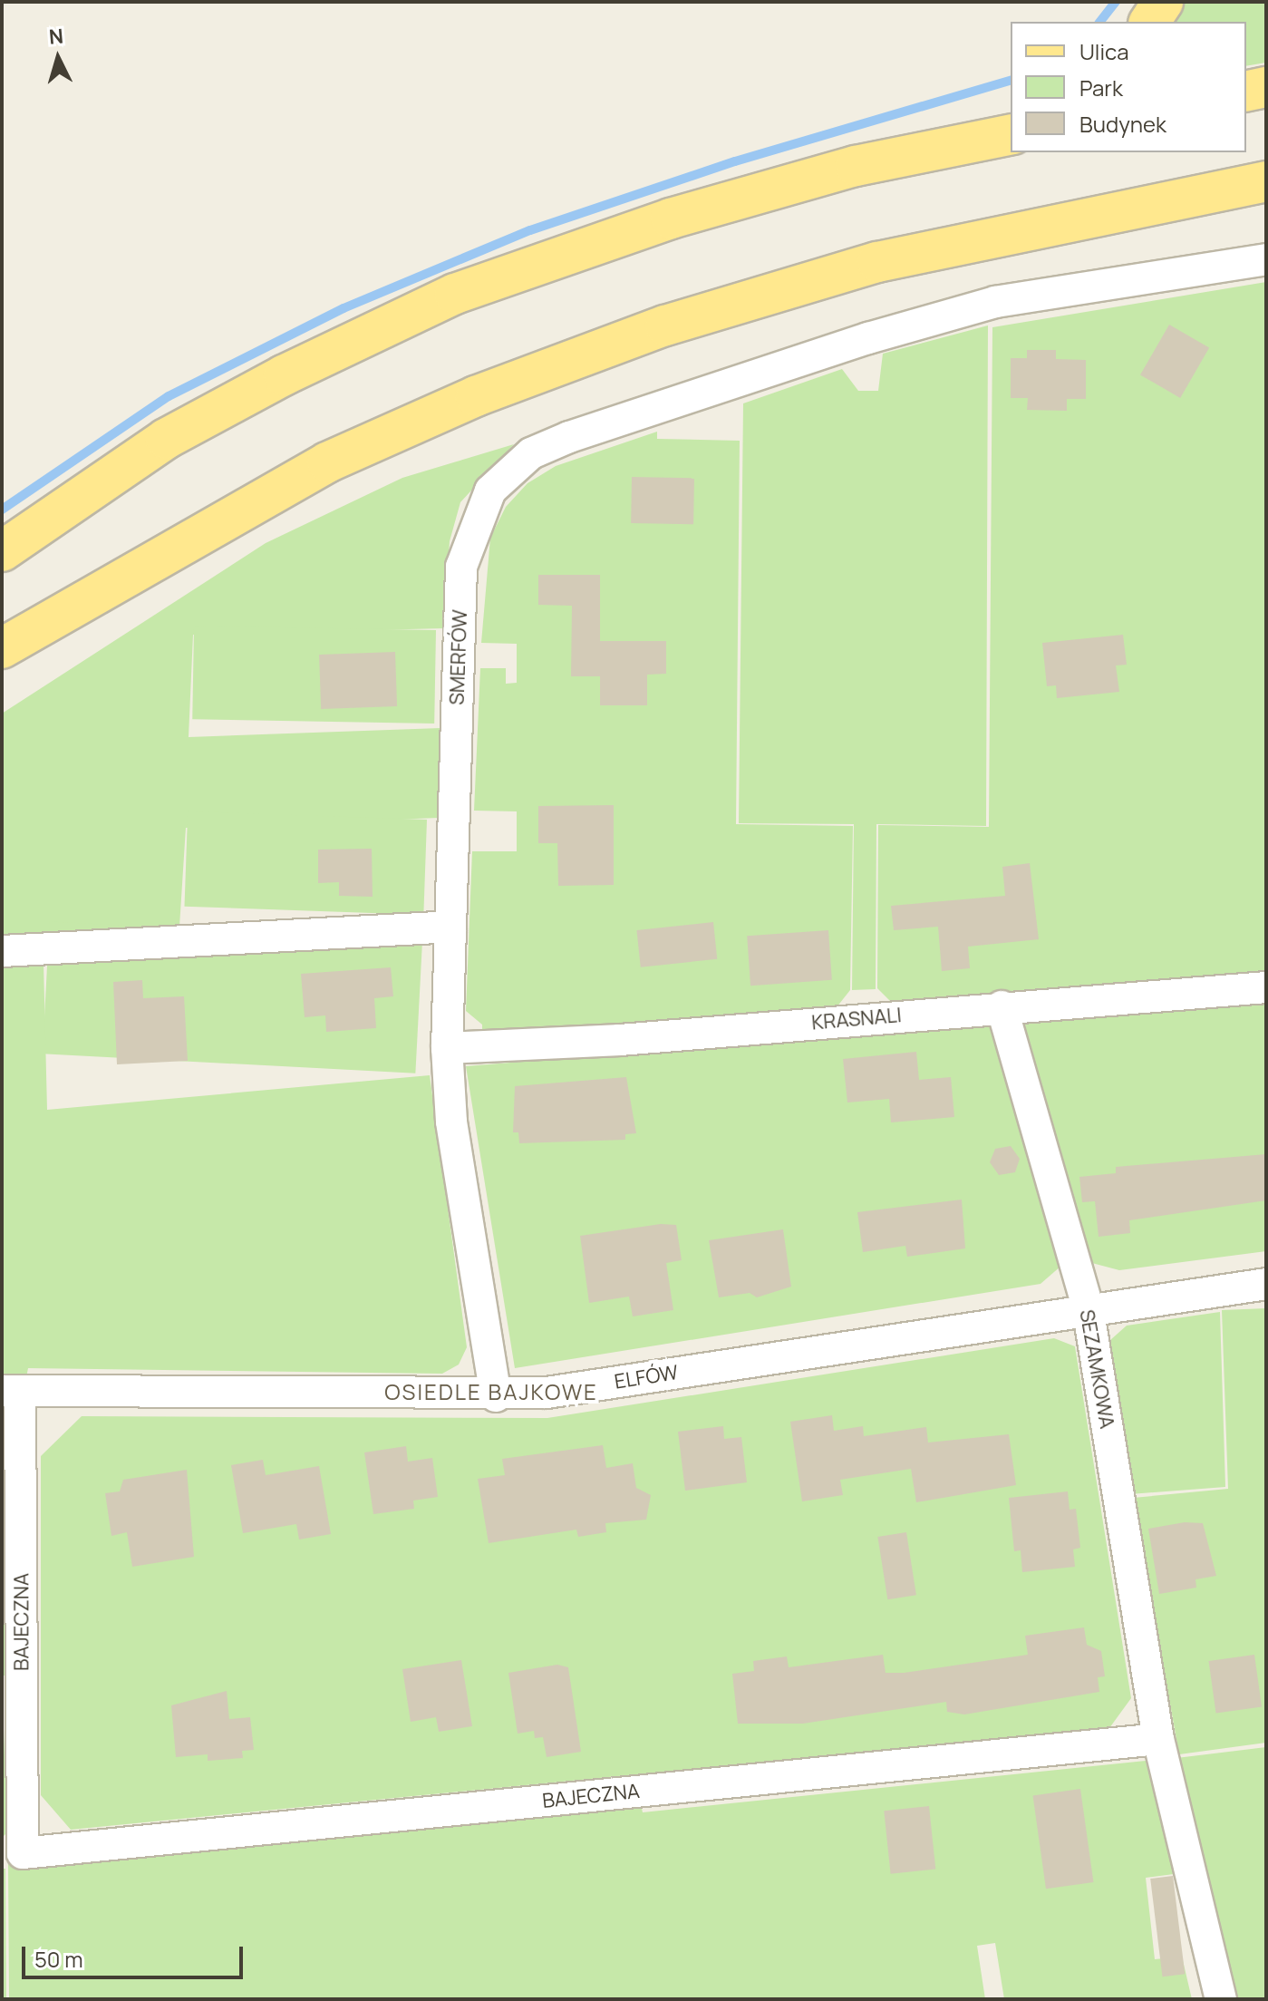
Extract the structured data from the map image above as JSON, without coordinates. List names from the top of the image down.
{
  "streets": {
    "street": [
      "SMERFÓW",
      "KRASNALI",
      "SEZAMKOWA",
      "ELFÓW",
      "BAJECZNA"
    ]
  },
  "crossings": [
    ["SMERFÓW", "KRASNALI"],
    ["SMERFÓW", "ELFÓW"],
    ["KRASNALI", "SEZAMKOWA"],
    ["SEZAMKOWA", "ELFÓW"],
    ["SEZAMKOWA", "BAJECZNA"],
    ["ELFÓW", "BAJECZNA"]
  ],
  "districts": ["OSIEDLE BAJKOWE"],
  "legend": ["Ulica", "Park", "Budynek"],
  "scale_bar": "50 m",
  "north": "top"
}
